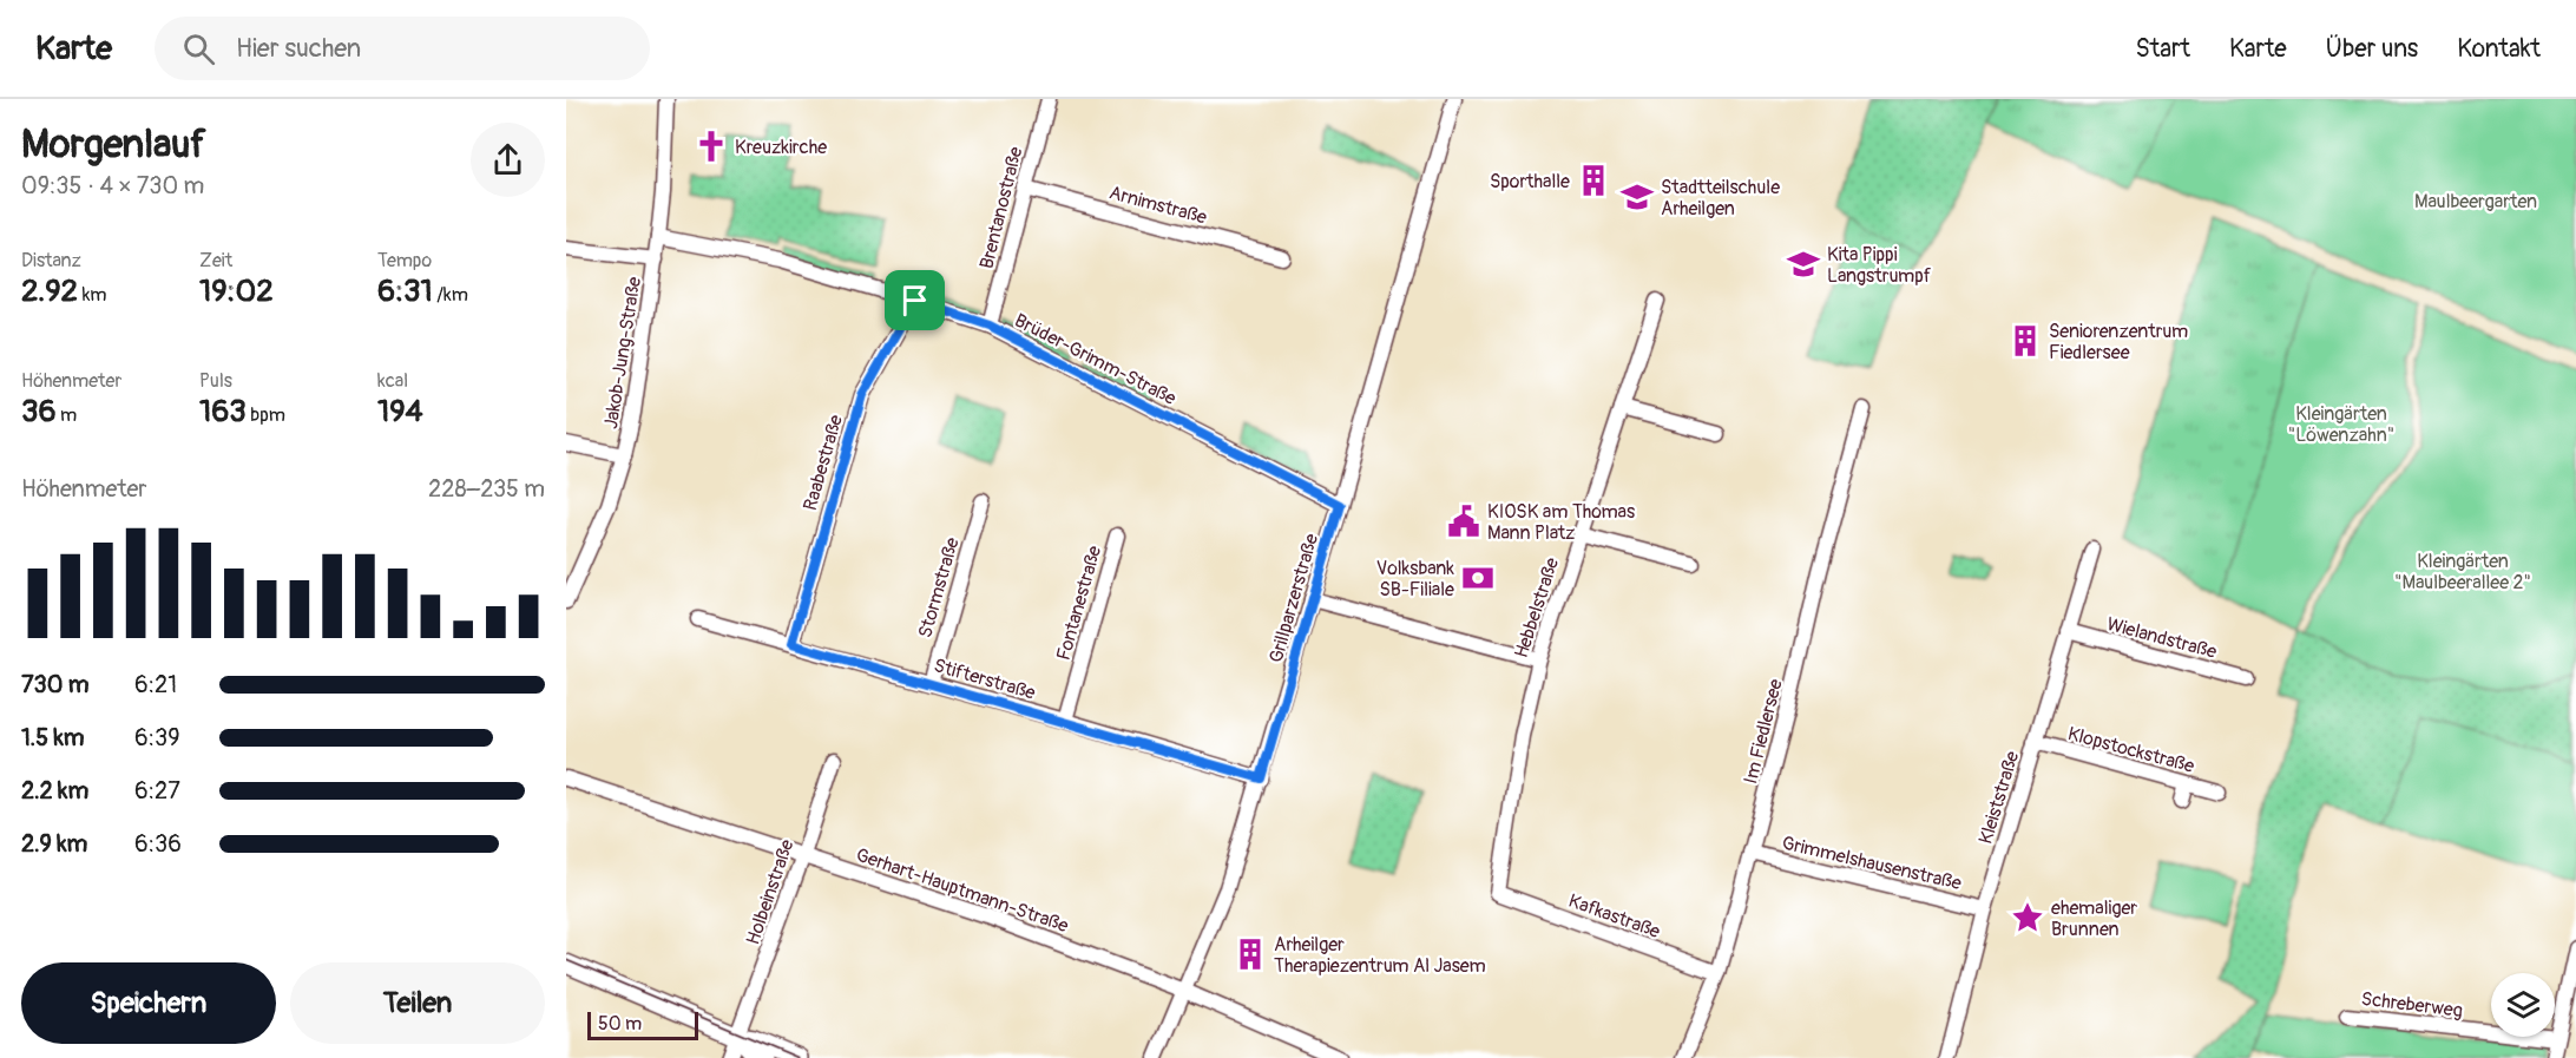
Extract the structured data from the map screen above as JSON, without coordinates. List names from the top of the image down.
{
  "streets": {
    "street": [
      "Arnimstraße",
      "Brentanostraße",
      "Jakob-Jung-Straße",
      "Brüder-Grimm-Straße",
      "Raabestraße",
      "Stormstraße",
      "Grillparzerstraße",
      "Fontanestraße",
      "Hebbelstraße",
      "Wielandstraße",
      "Stifterstraße",
      "Im Fiedlersee",
      "Klopstockstraße",
      "Kleiststraße",
      "Grimmelshausenstraße",
      "Gerhart-Hauptmann-Straße",
      "Holbeinstraße",
      "Kafkastraße",
      "Schreberweg"
    ]
  },
  "crossings": [
    ["Arnimstraße", "Brentanostraße"],
    ["Brentanostraße", "Brüder-Grimm-Straße"],
    ["Jakob-Jung-Straße", "Brüder-Grimm-Straße"],
    ["Brüder-Grimm-Straße", "Raabestraße"],
    ["Brüder-Grimm-Straße", "Grillparzerstraße"],
    ["Raabestraße", "Stifterstraße"],
    ["Stormstraße", "Stifterstraße"],
    ["Grillparzerstraße", "Stifterstraße"],
    ["Grillparzerstraße", "Gerhart-Hauptmann-Straße"],
    ["Fontanestraße", "Stifterstraße"],
    ["Hebbelstraße", "Kafkastraße"],
    ["Wielandstraße", "Kleiststraße"],
    ["Im Fiedlersee", "Grimmelshausenstraße"],
    ["Im Fiedlersee", "Kafkastraße"],
    ["Klopstockstraße", "Kleiststraße"],
    ["Kleiststraße", "Grimmelshausenstraße"],
    ["Gerhart-Hauptmann-Straße", "Holbeinstraße"]
  ],
  "parks": ["Maulbeergarten", "Kleingärten \"Löwenzahn\"", "Kleingärten \"Maulbeerallee 2\""],
  "places": {
    "church": ["Kreuzkirche"],
    "building": ["Sporthalle", "Seniorenzentrum Fiedlersee", "Arheilger Therapiezentrum Al Jasem"],
    "school or university": ["Stadtteilschule Arheilgen", "Kita Pippi Langstrumpf"],
    "public building": ["KIOSK am Thomas Mann Platz"],
    "bank": ["Volksbank SB-Filiale"],
    "place": ["ehemaliger Brunnen"]
  },
  "scale_bar": "50 m",
  "page": {
    "header": "Karte",
    "search": "Hier suchen",
    "nav": [
      "Start",
      "Karte",
      "Über uns",
      "Kontakt"
    ],
    "heading": ["Morgenlauf", "09:35 · 4 × 730 m"],
    "stats": [
      ["Distanz", "2.92 km"],
      ["Zeit", "19:02"],
      ["Tempo", "6:31 /km"],
      ["Höhenmeter", "36 m"],
      ["Puls", "163 bpm"],
      ["kcal", "194"]
    ],
    "chart": ["Höhenmeter", "228–235 m"],
    "list": [
      {
        "name": "730 m",
        "note": "6:21"
      },
      {
        "name": "1.5 km",
        "note": "6:39"
      },
      {
        "name": "2.2 km",
        "note": "6:27"
      },
      {
        "name": "2.9 km",
        "note": "6:36"
      }
    ],
    "buttons": ["Speichern", "Teilen"],
    "scale": "50 m"
  }
}
